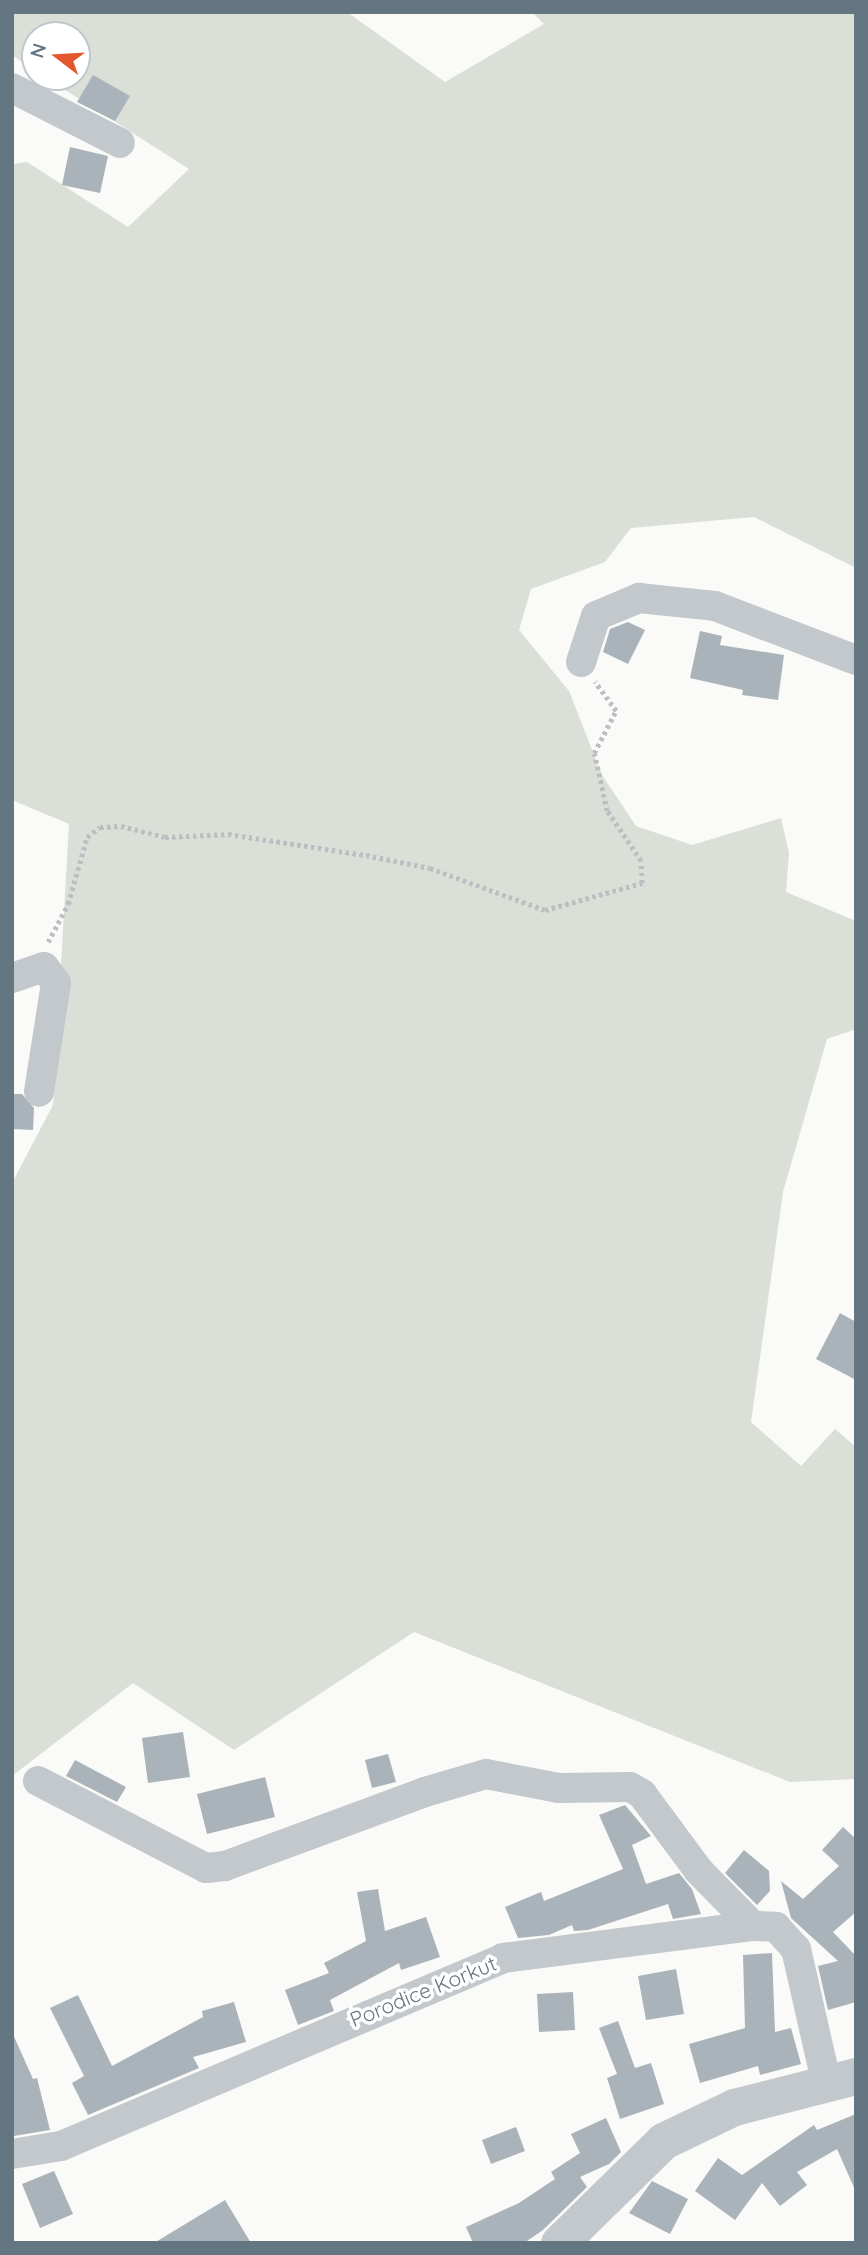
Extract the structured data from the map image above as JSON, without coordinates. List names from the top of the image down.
{
  "streets": {
    "street": ["Porodice Korkut"]
  },
  "north": "left"
}
